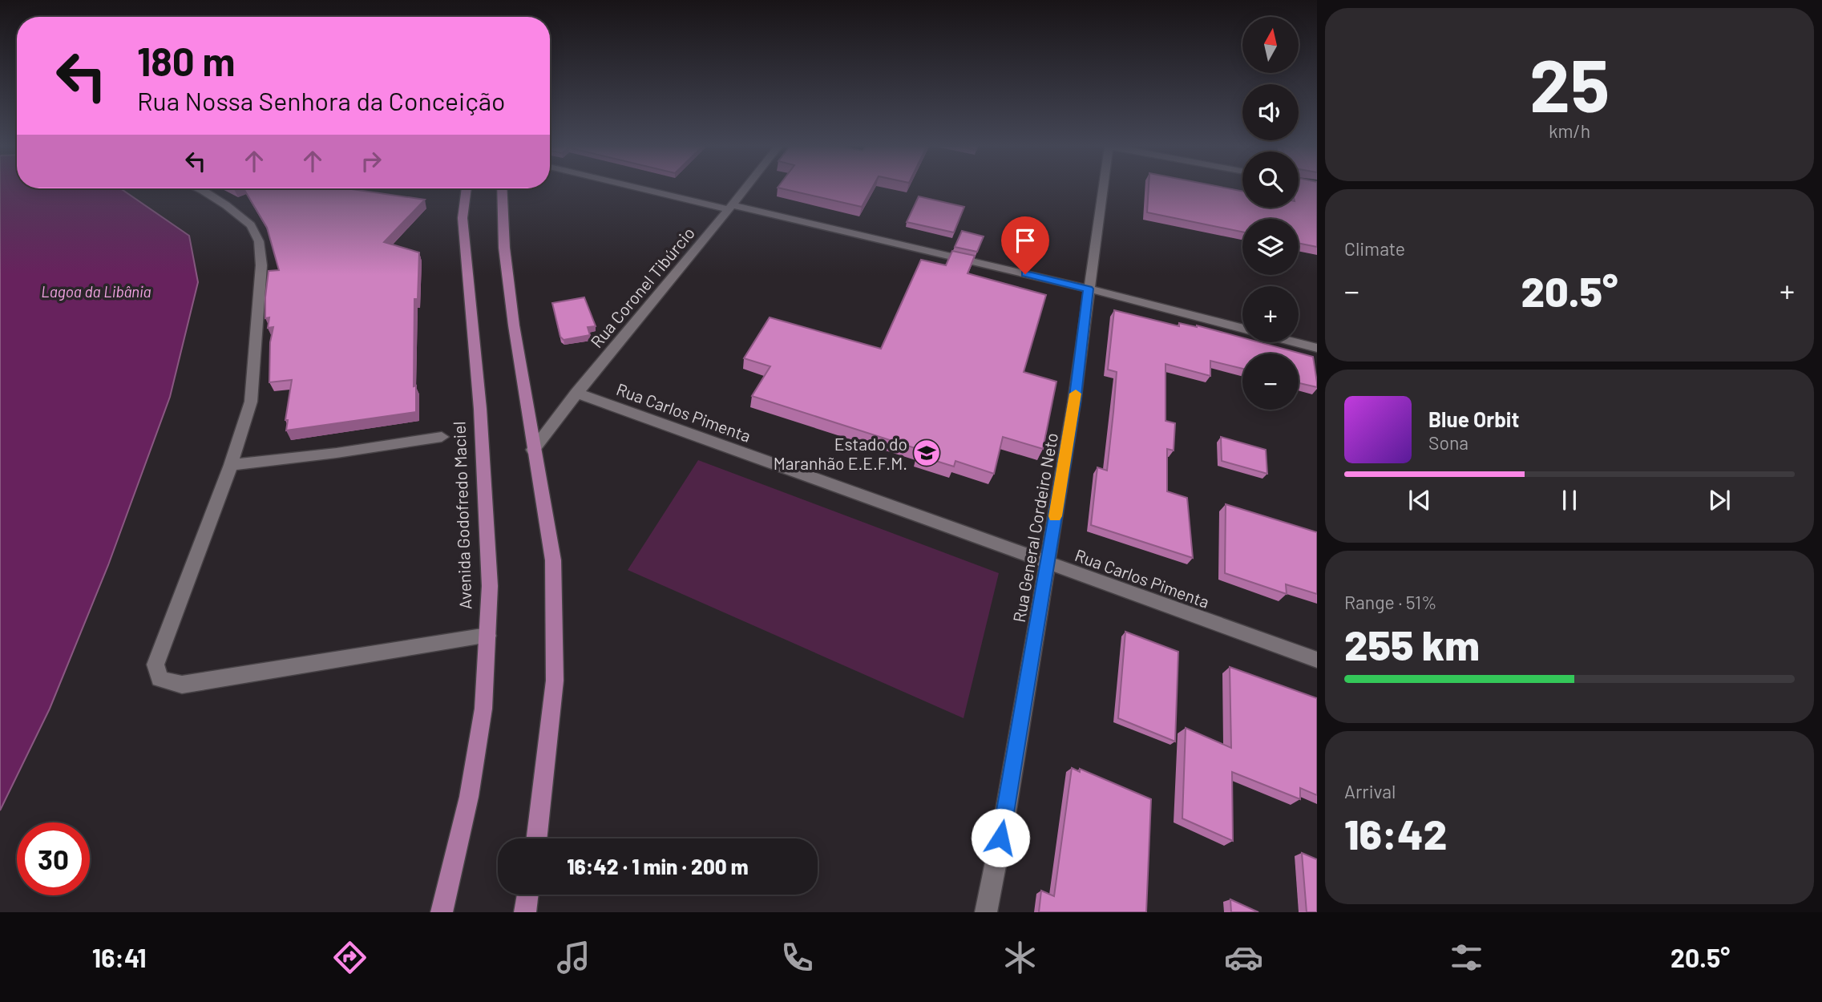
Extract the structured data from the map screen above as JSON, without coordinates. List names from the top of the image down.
{
  "streets": {
    "main road": ["Avenida Godofredo Maciel"],
    "street": ["Rua Coronel Tibúrcio", "Rua Carlos Pimenta", "Rua General Cordeiro Neto"]
  },
  "crossings": [
    ["Rua Coronel Tibúrcio", "Rua Carlos Pimenta"],
    ["Rua Carlos Pimenta", "Rua General Cordeiro Neto"]
  ],
  "water": ["Lagoa da Libânia"],
  "places": {
    "school or university": ["Estado do Maranhão E.E.F.M."]
  },
  "north": "top",
  "page": {
    "tile": [
      ["25", "km/h"],
      "Climate",
      ["Range · 51%", "255 km"],
      ["Arrival", "16:42"]
    ],
    "map_buttons": ["+", "−"],
    "turn": ["180 m", "Rua Nossa Senhora da Conceição"],
    "heat": ["−", "20.5°", "+"],
    "song": ["Blue Orbit", "Sona"],
    "limit": "30",
    "trip": "16:42 · 1 min · 200 m",
    "tabs": ["16:41", "20.5°"]
  }
}
